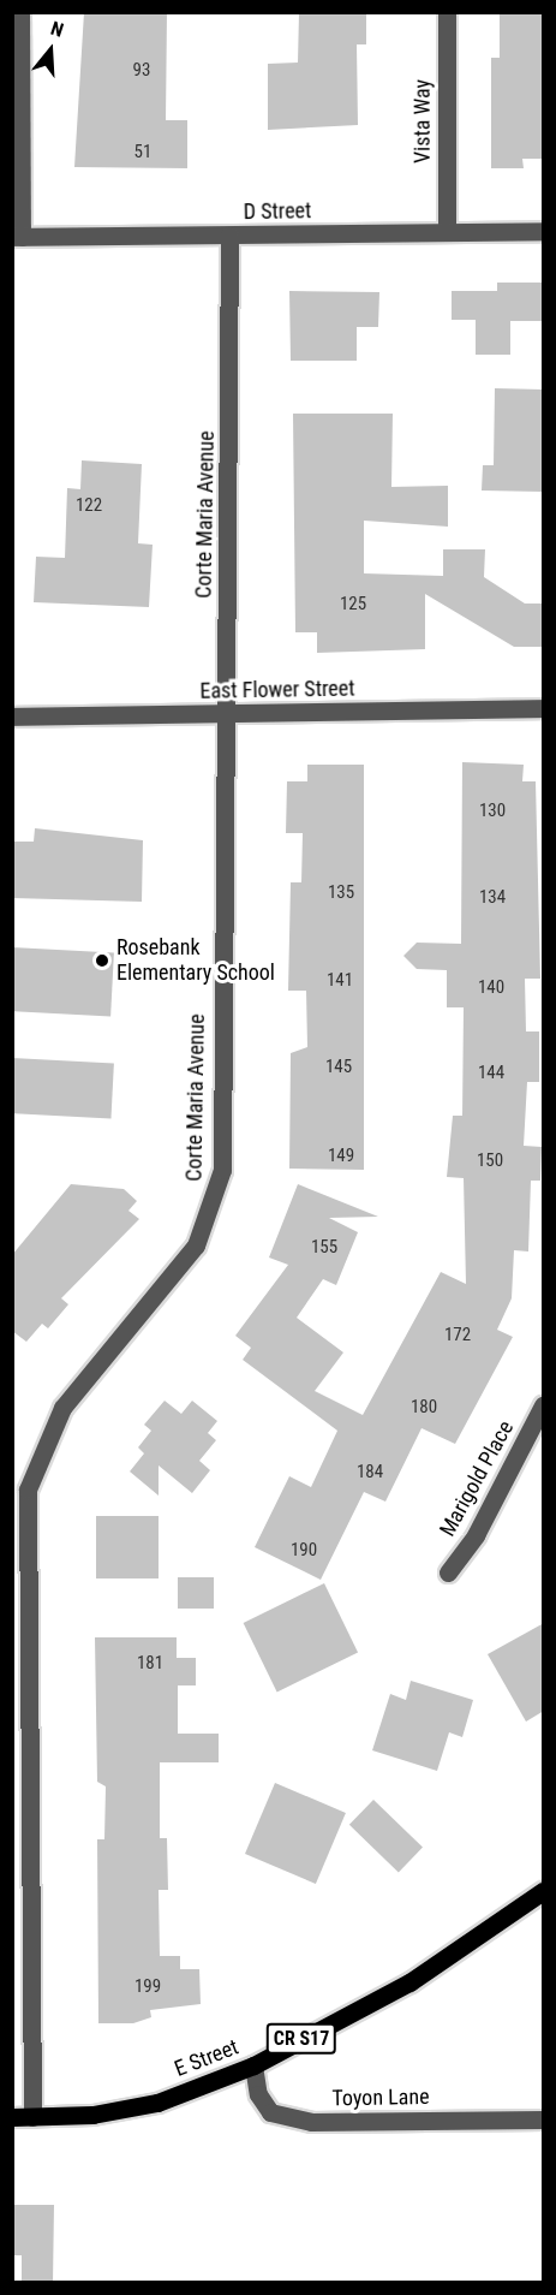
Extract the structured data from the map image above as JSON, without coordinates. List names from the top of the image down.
{
  "streets": {
    "main road": ["CR S17", "E Street"],
    "street": [
      "Vista Way",
      "D Street",
      "Corte Maria Avenue",
      "East Flower Street",
      "Marigold Place",
      "Toyon Lane"
    ]
  },
  "crossings": [
    ["Vista Way", "D Street"],
    ["D Street", "Corte Maria Avenue"],
    ["Corte Maria Avenue", "East Flower Street"],
    ["Corte Maria Avenue", "E Street"],
    ["E Street", "Toyon Lane"]
  ],
  "places": ["Rosebank Elementary School"],
  "house_numbers": [
    "93",
    "51",
    "122",
    "125",
    "130",
    "135",
    "134",
    "141",
    "140",
    "145",
    "144",
    "149",
    "150",
    "155",
    "172",
    "180",
    "184",
    "190",
    "181",
    "199"
  ],
  "north": "top"
}
